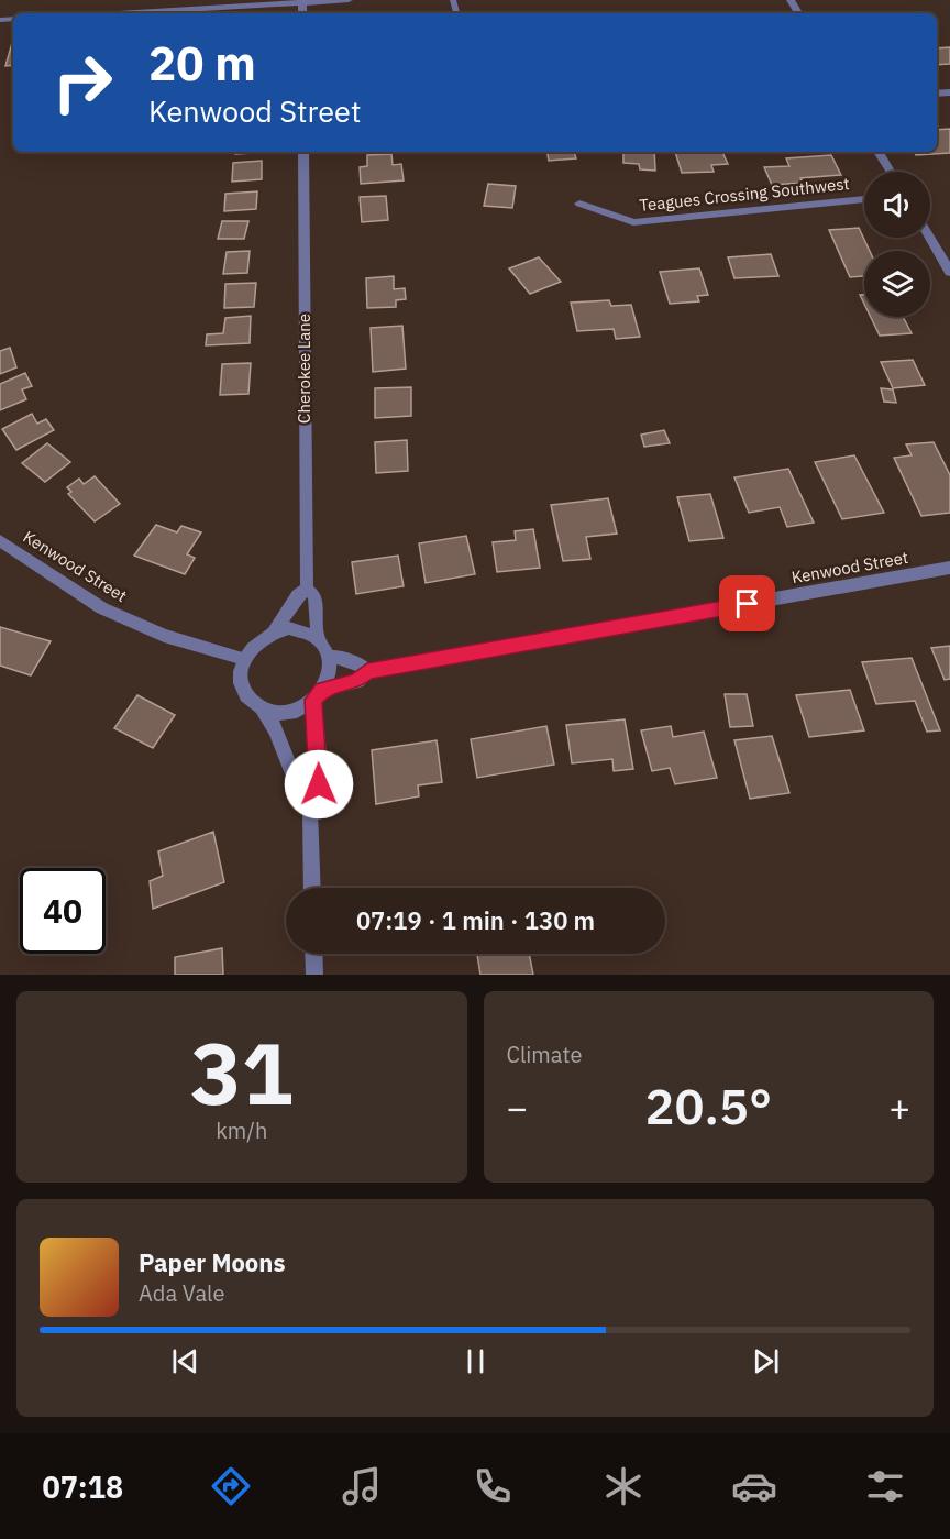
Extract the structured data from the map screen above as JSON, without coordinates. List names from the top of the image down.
{
  "streets": {
    "street": ["Teagues Crossing Southwest", "Cherokee Lane", "Kenwood Street"]
  },
  "crossings": [
    ["Cherokee Lane", "Kenwood Street"]
  ],
  "page": {
    "turn": ["20 m", "Kenwood Street"],
    "limit": "40",
    "trip": "07:19 · 1 min · 130 m",
    "tile": [
      ["31", "km/h"],
      "Climate"
    ],
    "heat": ["−", "20.5°", "+"],
    "song": ["Paper Moons", "Ada Vale"],
    "tabs": "07:18"
  }
}
